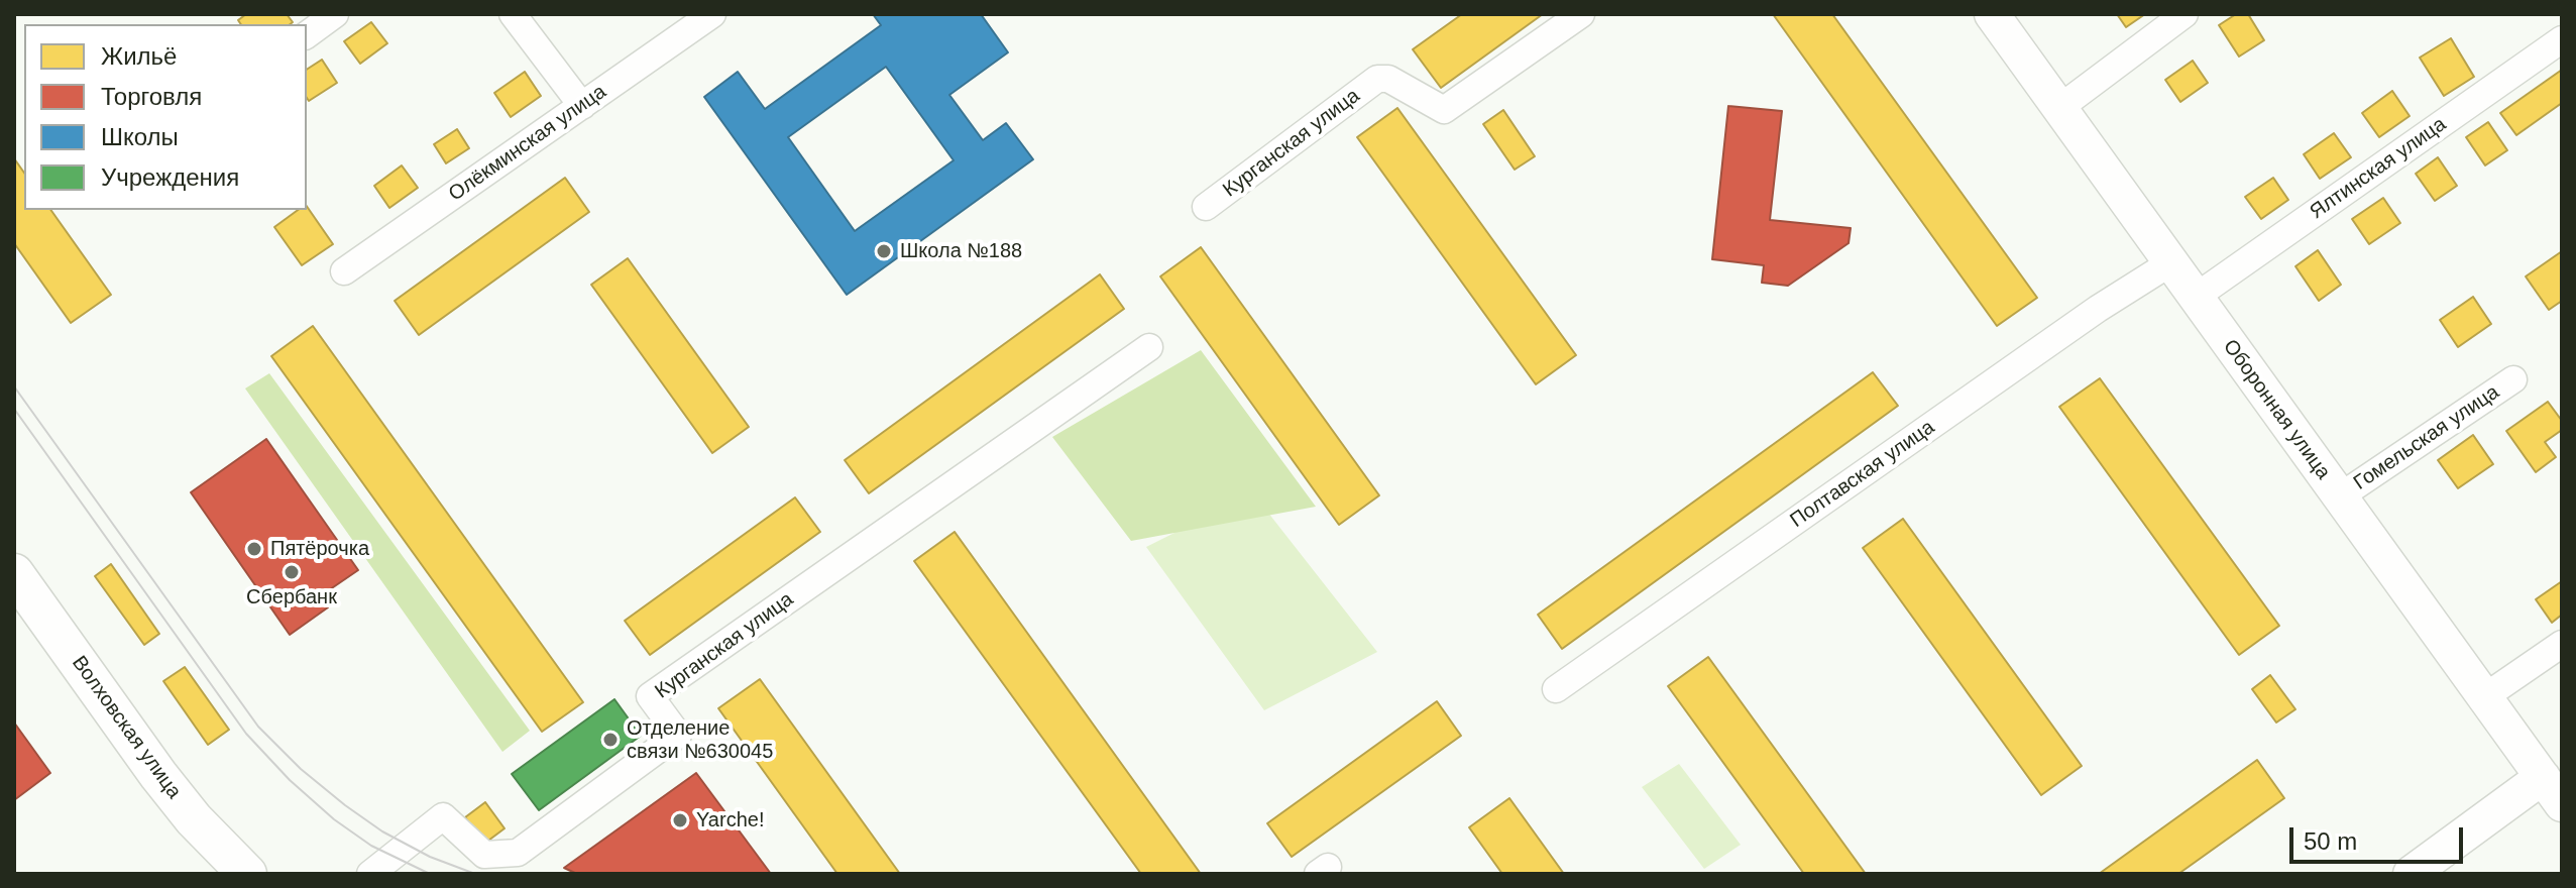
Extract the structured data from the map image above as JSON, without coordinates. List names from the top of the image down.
{
  "streets": {
    "main road": ["Волховская улица"],
    "street": [
      "Олёкминская улица",
      "Курганская улица",
      "Ялтинская улица",
      "Оборонная улица",
      "Гомельская улица",
      "Полтавская улица"
    ]
  },
  "crossings": [
    ["Ялтинская улица", "Оборонная улица"],
    ["Оборонная улица", "Гомельская улица"],
    ["Оборонная улица", "Полтавская улица"]
  ],
  "places": [
    "Школа №188",
    "Пятёрочка",
    "Сбербанк",
    "Отделение связи №630045",
    "Yarche!"
  ],
  "legend": [
    "Жильё",
    "Торговля",
    "Школы",
    "Учреждения"
  ],
  "scale_bar": "50 m"
}
